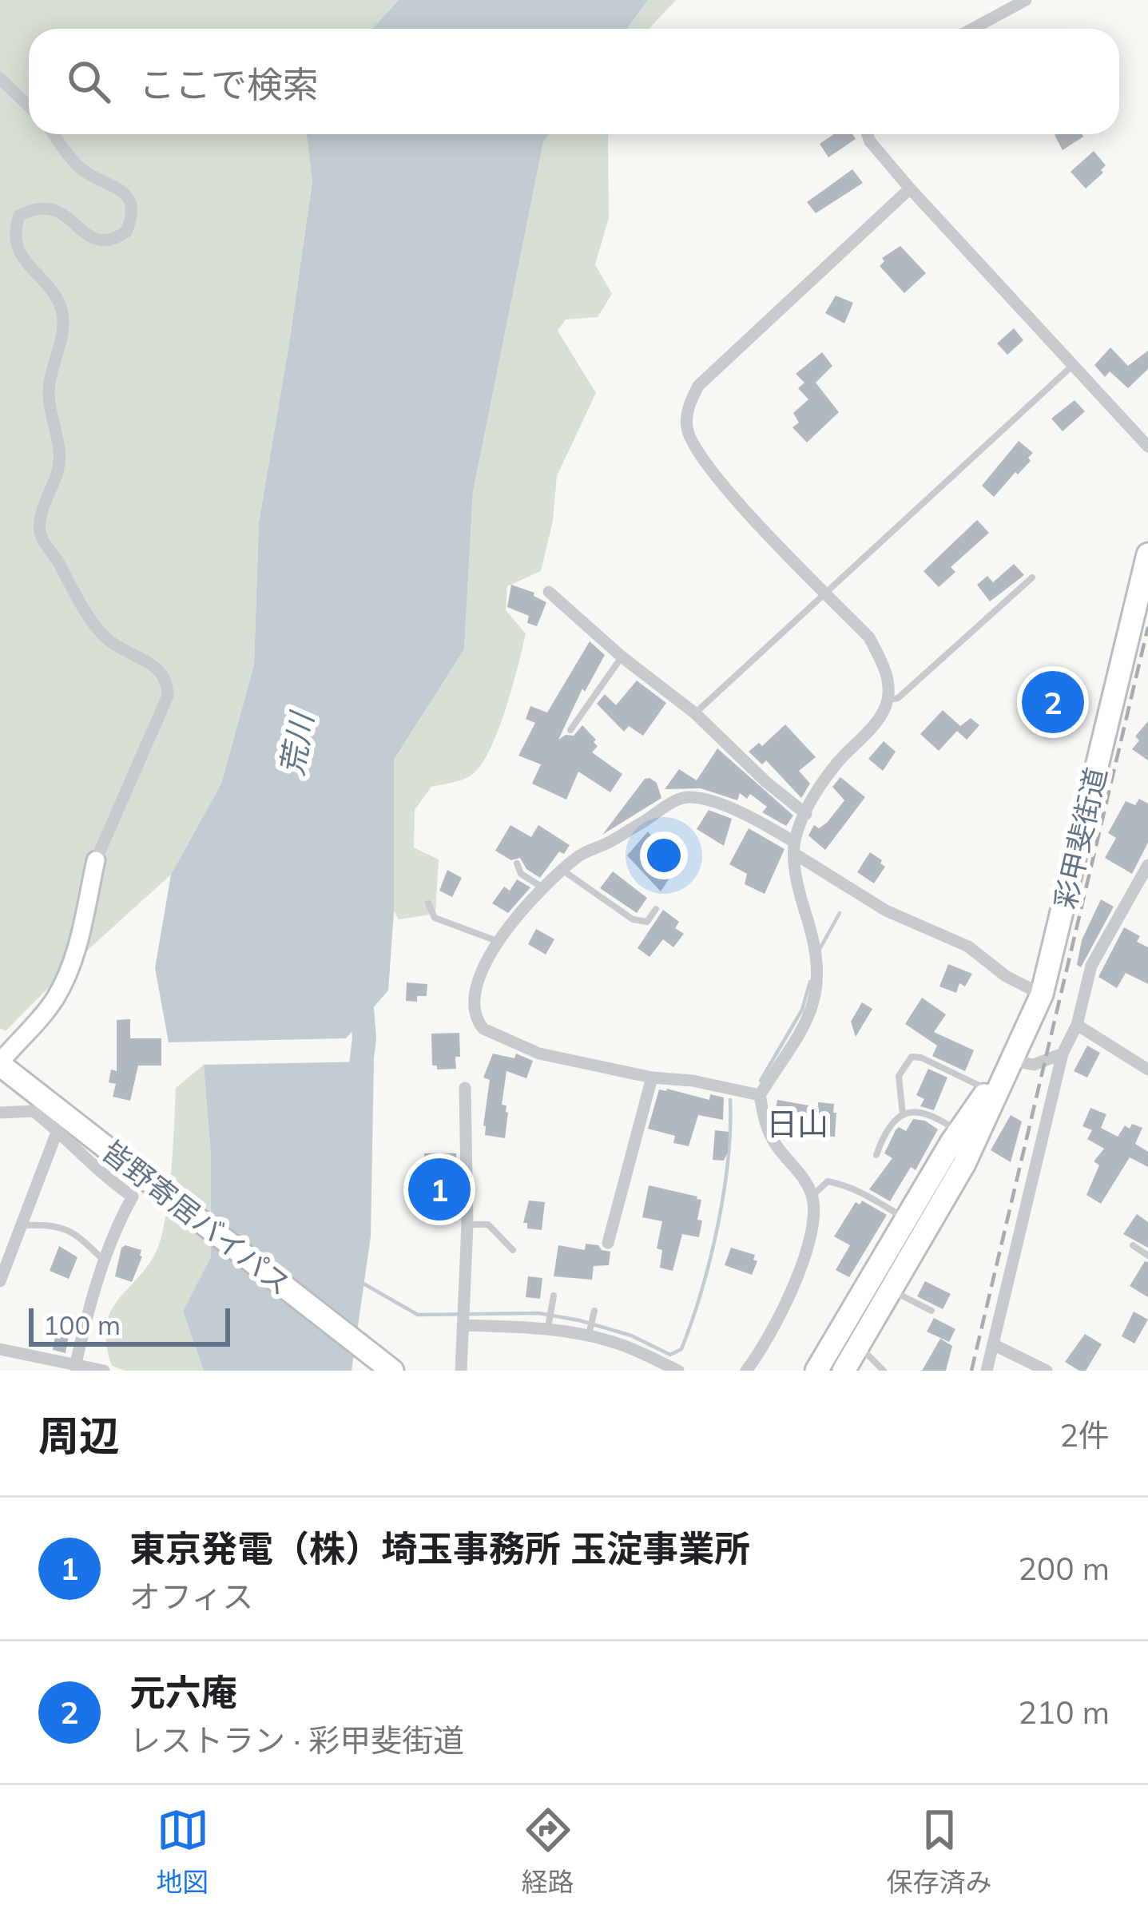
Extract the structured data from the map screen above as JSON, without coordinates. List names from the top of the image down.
{
  "streets": {
    "highway": ["彩甲斐街道", "皆野寄居バイパス"]
  },
  "districts": ["日山"],
  "water": ["荒川"],
  "scale_bar": "100 m",
  "page": {
    "search": "ここで検索",
    "pins": ["2", "1"],
    "scale": "100 m",
    "heading": ["周辺", "2件"],
    "list": [
      {
        "mark": "1",
        "name": "東京発電（株）埼玉事務所 玉淀事業所",
        "note": "オフィス",
        "value": "200 m"
      },
      {
        "mark": "2",
        "name": "元六庵",
        "note": "レストラン · 彩甲斐街道",
        "value": "210 m"
      }
    ],
    "nav": ["地図", "経路", "保存済み"]
  }
}
